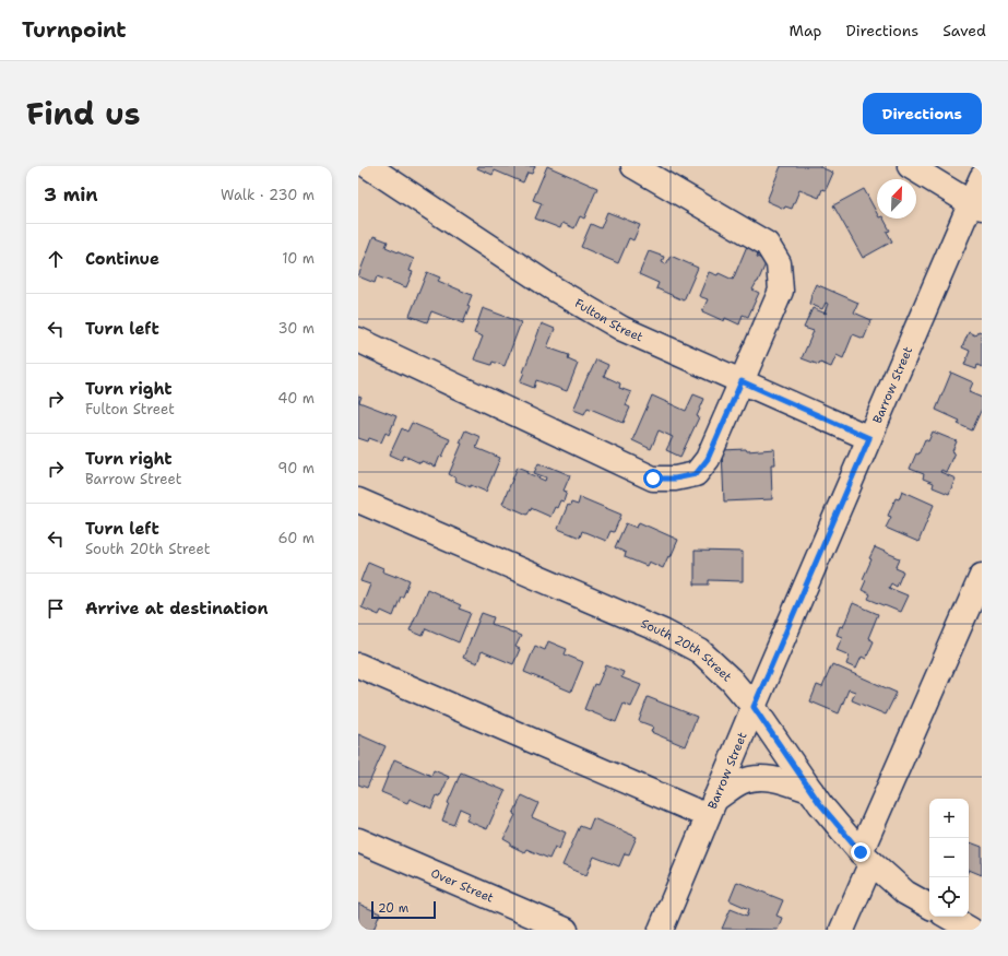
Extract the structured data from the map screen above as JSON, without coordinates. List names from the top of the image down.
{
  "streets": {
    "street": [
      "Fulton Street",
      "Barrow Street",
      "South 20th Street",
      "Over Street"
    ]
  },
  "crossings": [
    ["Fulton Street", "Barrow Street"],
    ["Barrow Street", "South 20th Street"]
  ],
  "scale_bar": "20 m",
  "north": "top right",
  "page": {
    "header": "Turnpoint",
    "nav": ["Map", "Directions", "Saved"],
    "title": "Find us",
    "buttons": "Directions",
    "heading": ["3 min", "Walk · 230 m"],
    "list": [
      ["Continue", "10 m"],
      ["Turn left", "30 m"],
      ["Turn right", "Fulton Street", "40 m"],
      ["Turn right", "Barrow Street", "90 m"],
      ["Turn left", "South 20th Street", "60 m"],
      "Arrive at destination"
    ],
    "map_buttons": ["+", "−"],
    "scale": "20 m"
  }
}
